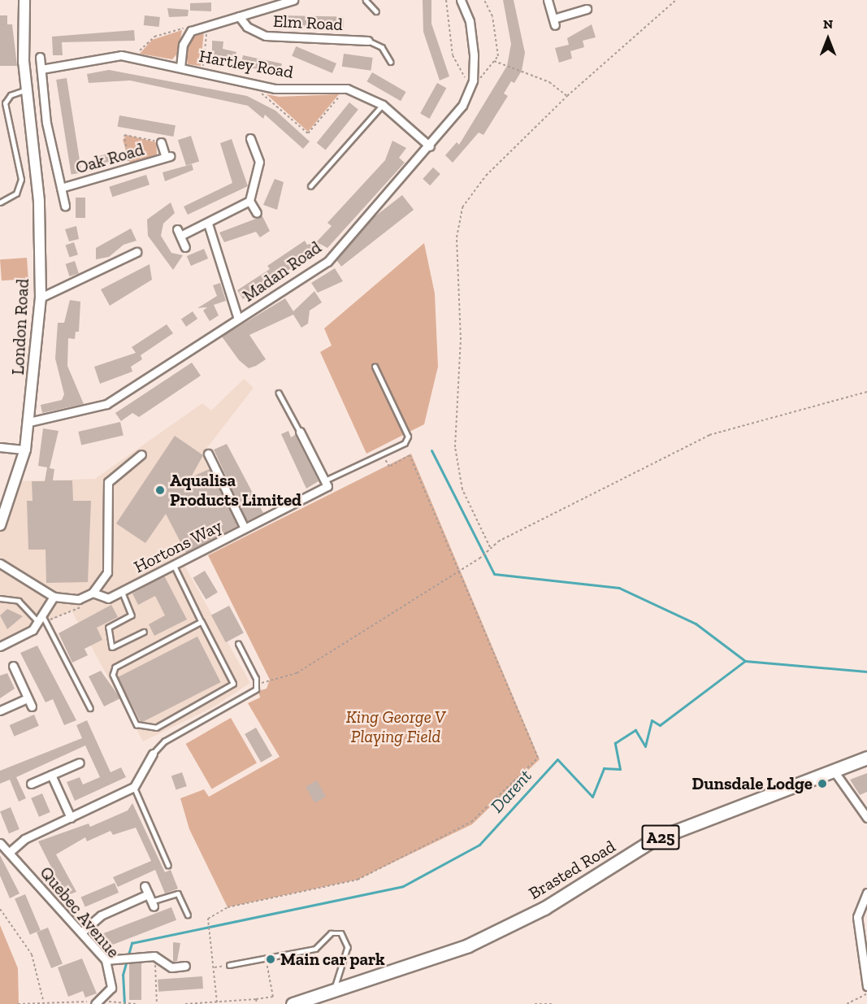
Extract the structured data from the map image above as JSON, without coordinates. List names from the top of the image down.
{
  "streets": {
    "main road": ["A25", "Brasted Road"],
    "street": [
      "Elm Road",
      "Hartley Road",
      "Oak Road",
      "Madan Road",
      "London Road",
      "Hortons Way",
      "Quebec Avenue"
    ]
  },
  "crossings": [
    ["Hartley Road", "Madan Road"],
    ["Madan Road", "London Road"]
  ],
  "water": ["Darent"],
  "parks": ["King George V Playing Field"],
  "places": ["Aqualisa Products Limited", "Dunsdale Lodge", "Main car park"],
  "north": "top"
}
